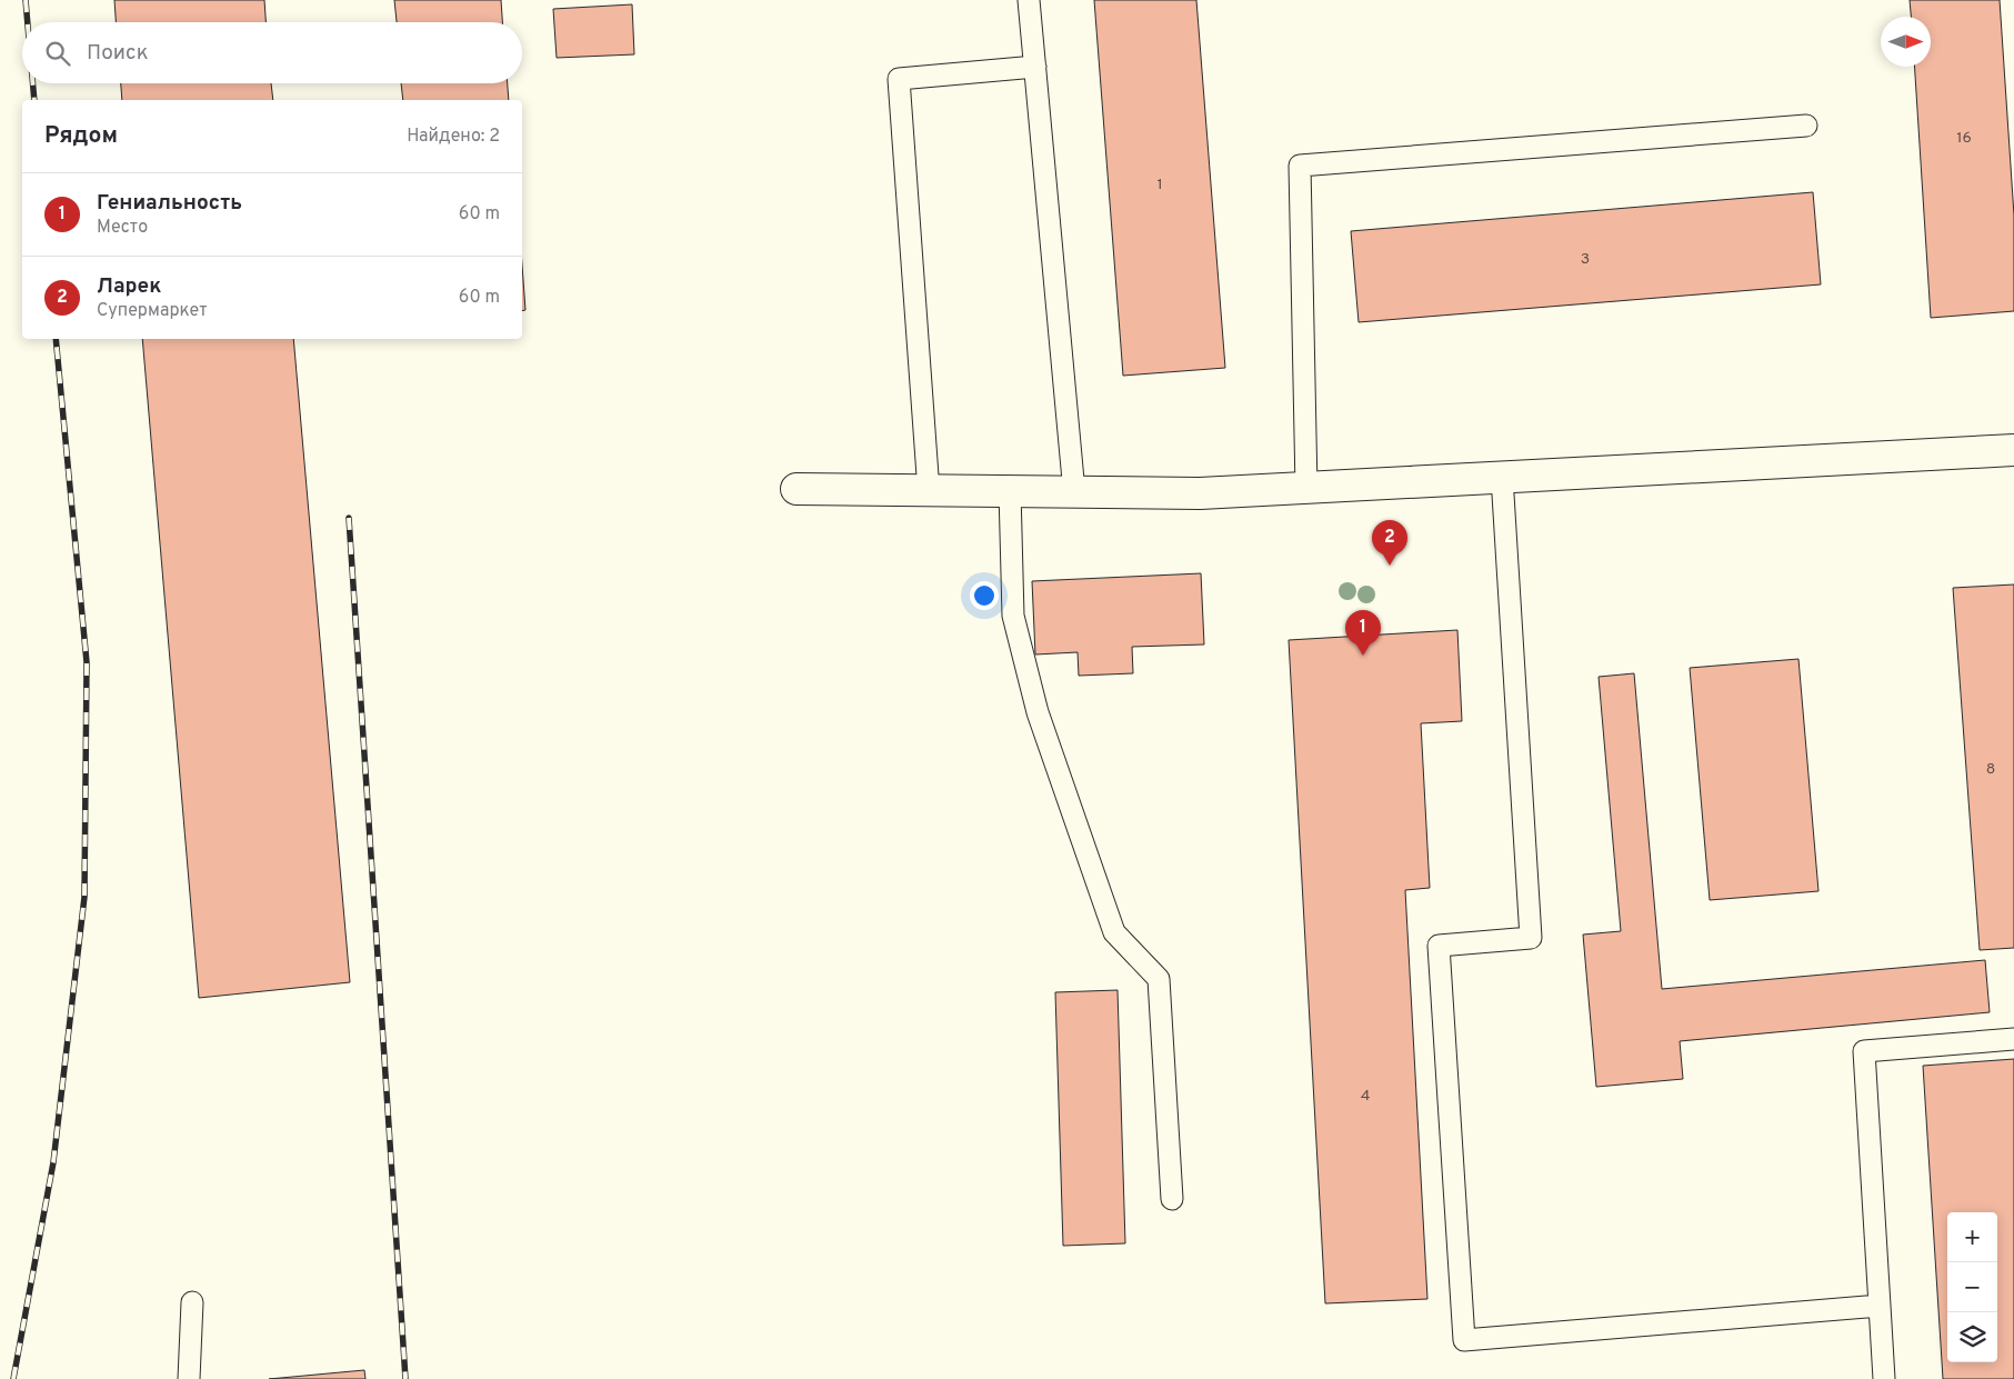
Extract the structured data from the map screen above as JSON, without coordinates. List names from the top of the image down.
{
  "house_numbers": [
    "16",
    "1",
    "3",
    "8",
    "4"
  ],
  "north": "right",
  "page": {
    "search": "Поиск",
    "heading": ["Рядом", "Найдено: 2"],
    "list": [
      {
        "mark": "1",
        "name": "Гениальность",
        "note": "Место",
        "value": "60 m"
      },
      {
        "mark": "2",
        "name": "Ларек",
        "note": "Супермаркет",
        "value": "60 m"
      }
    ],
    "pins": ["2", "1"],
    "map_buttons": ["+", "−"]
  }
}
